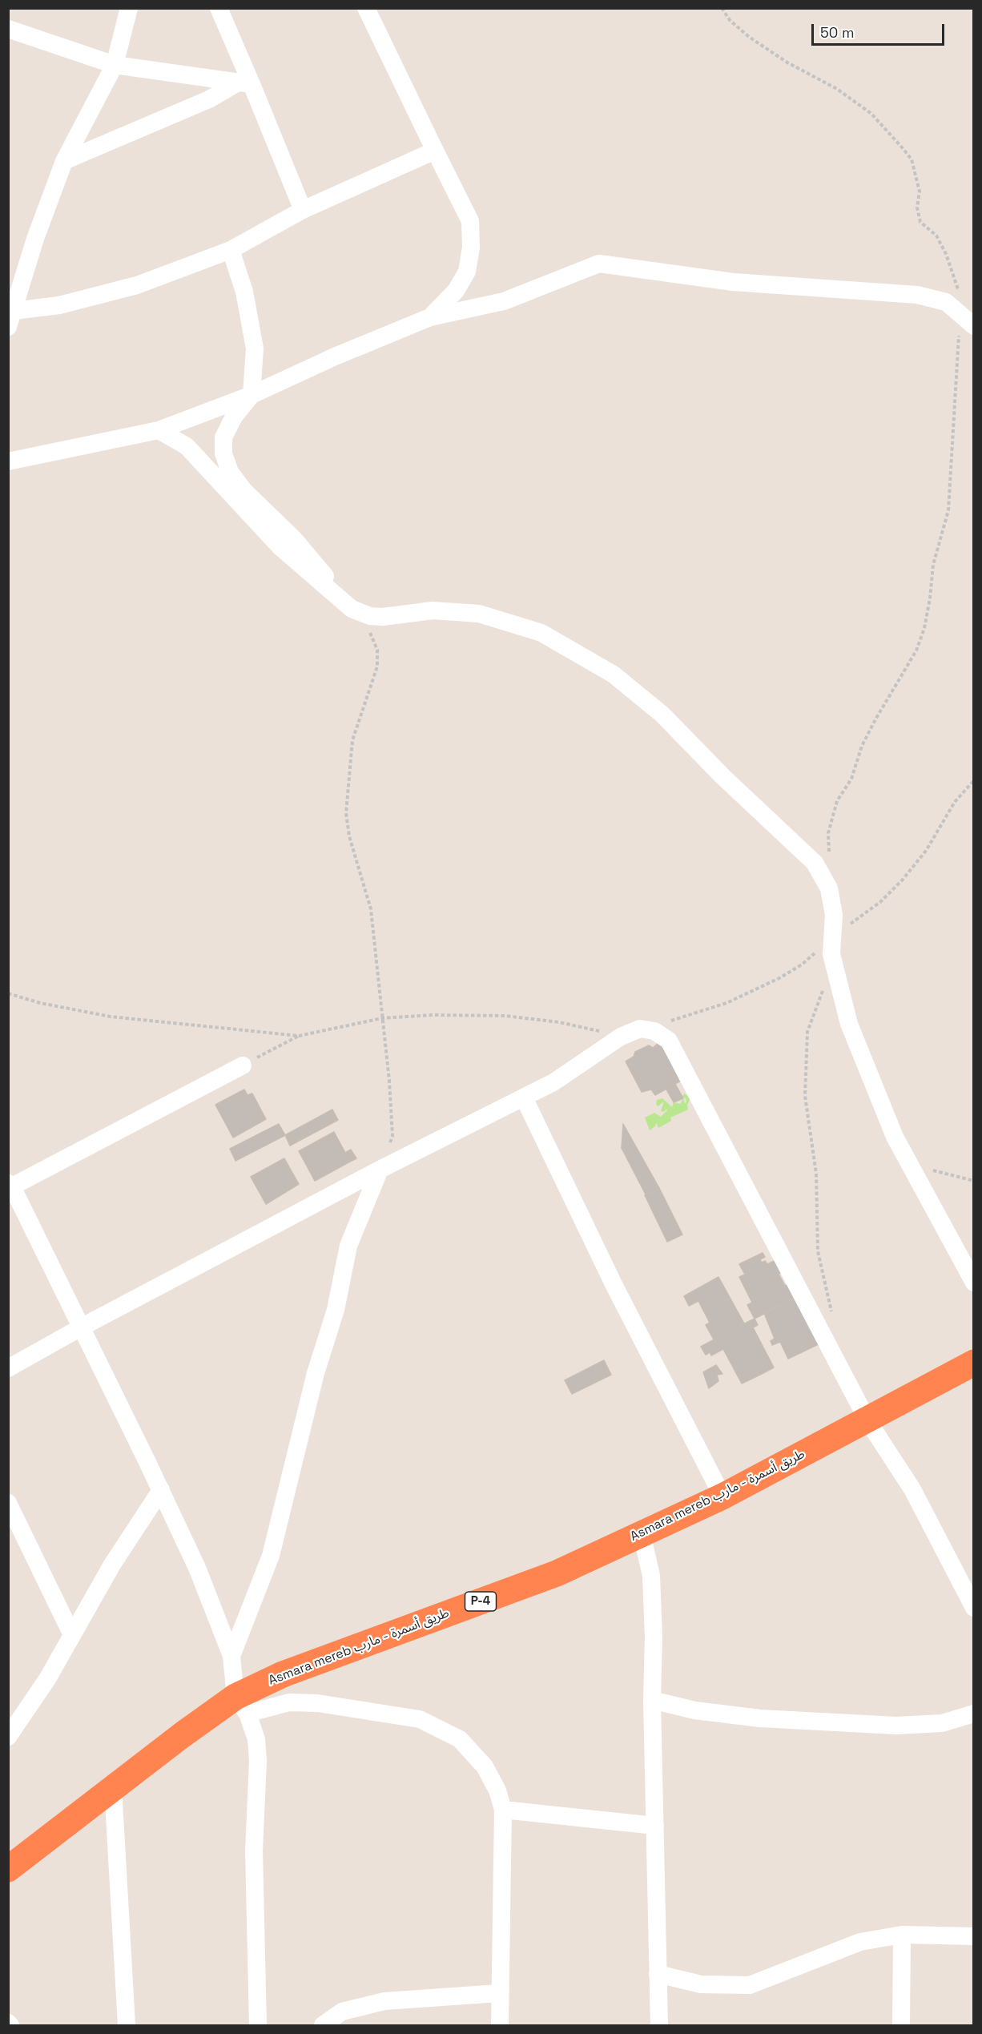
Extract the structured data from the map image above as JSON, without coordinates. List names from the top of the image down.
{
  "streets": {
    "highway": ["Asmara mereb طريق أسمرة - مارب", "P-4"]
  },
  "scale_bar": "50 m"
}
